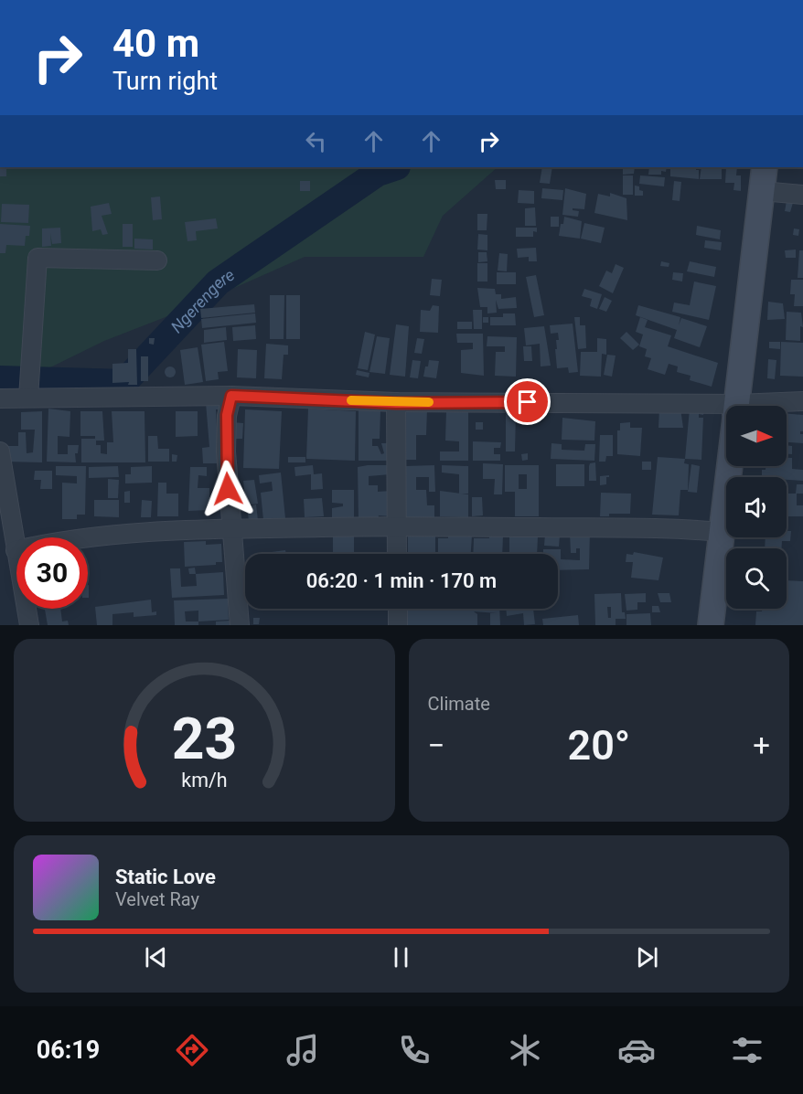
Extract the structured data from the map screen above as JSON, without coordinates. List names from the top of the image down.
{
  "water": ["Ngerengere"],
  "north": "right",
  "page": {
    "turn": ["40 m", "Turn right"],
    "limit": "30",
    "trip": "06:20 · 1 min · 170 m",
    "tile": "Climate",
    "heat": ["−", "20°", "+"],
    "song": ["Static Love", "Velvet Ray"],
    "tabs": "06:19",
    "gauge": ["23", "km/h"]
  }
}
